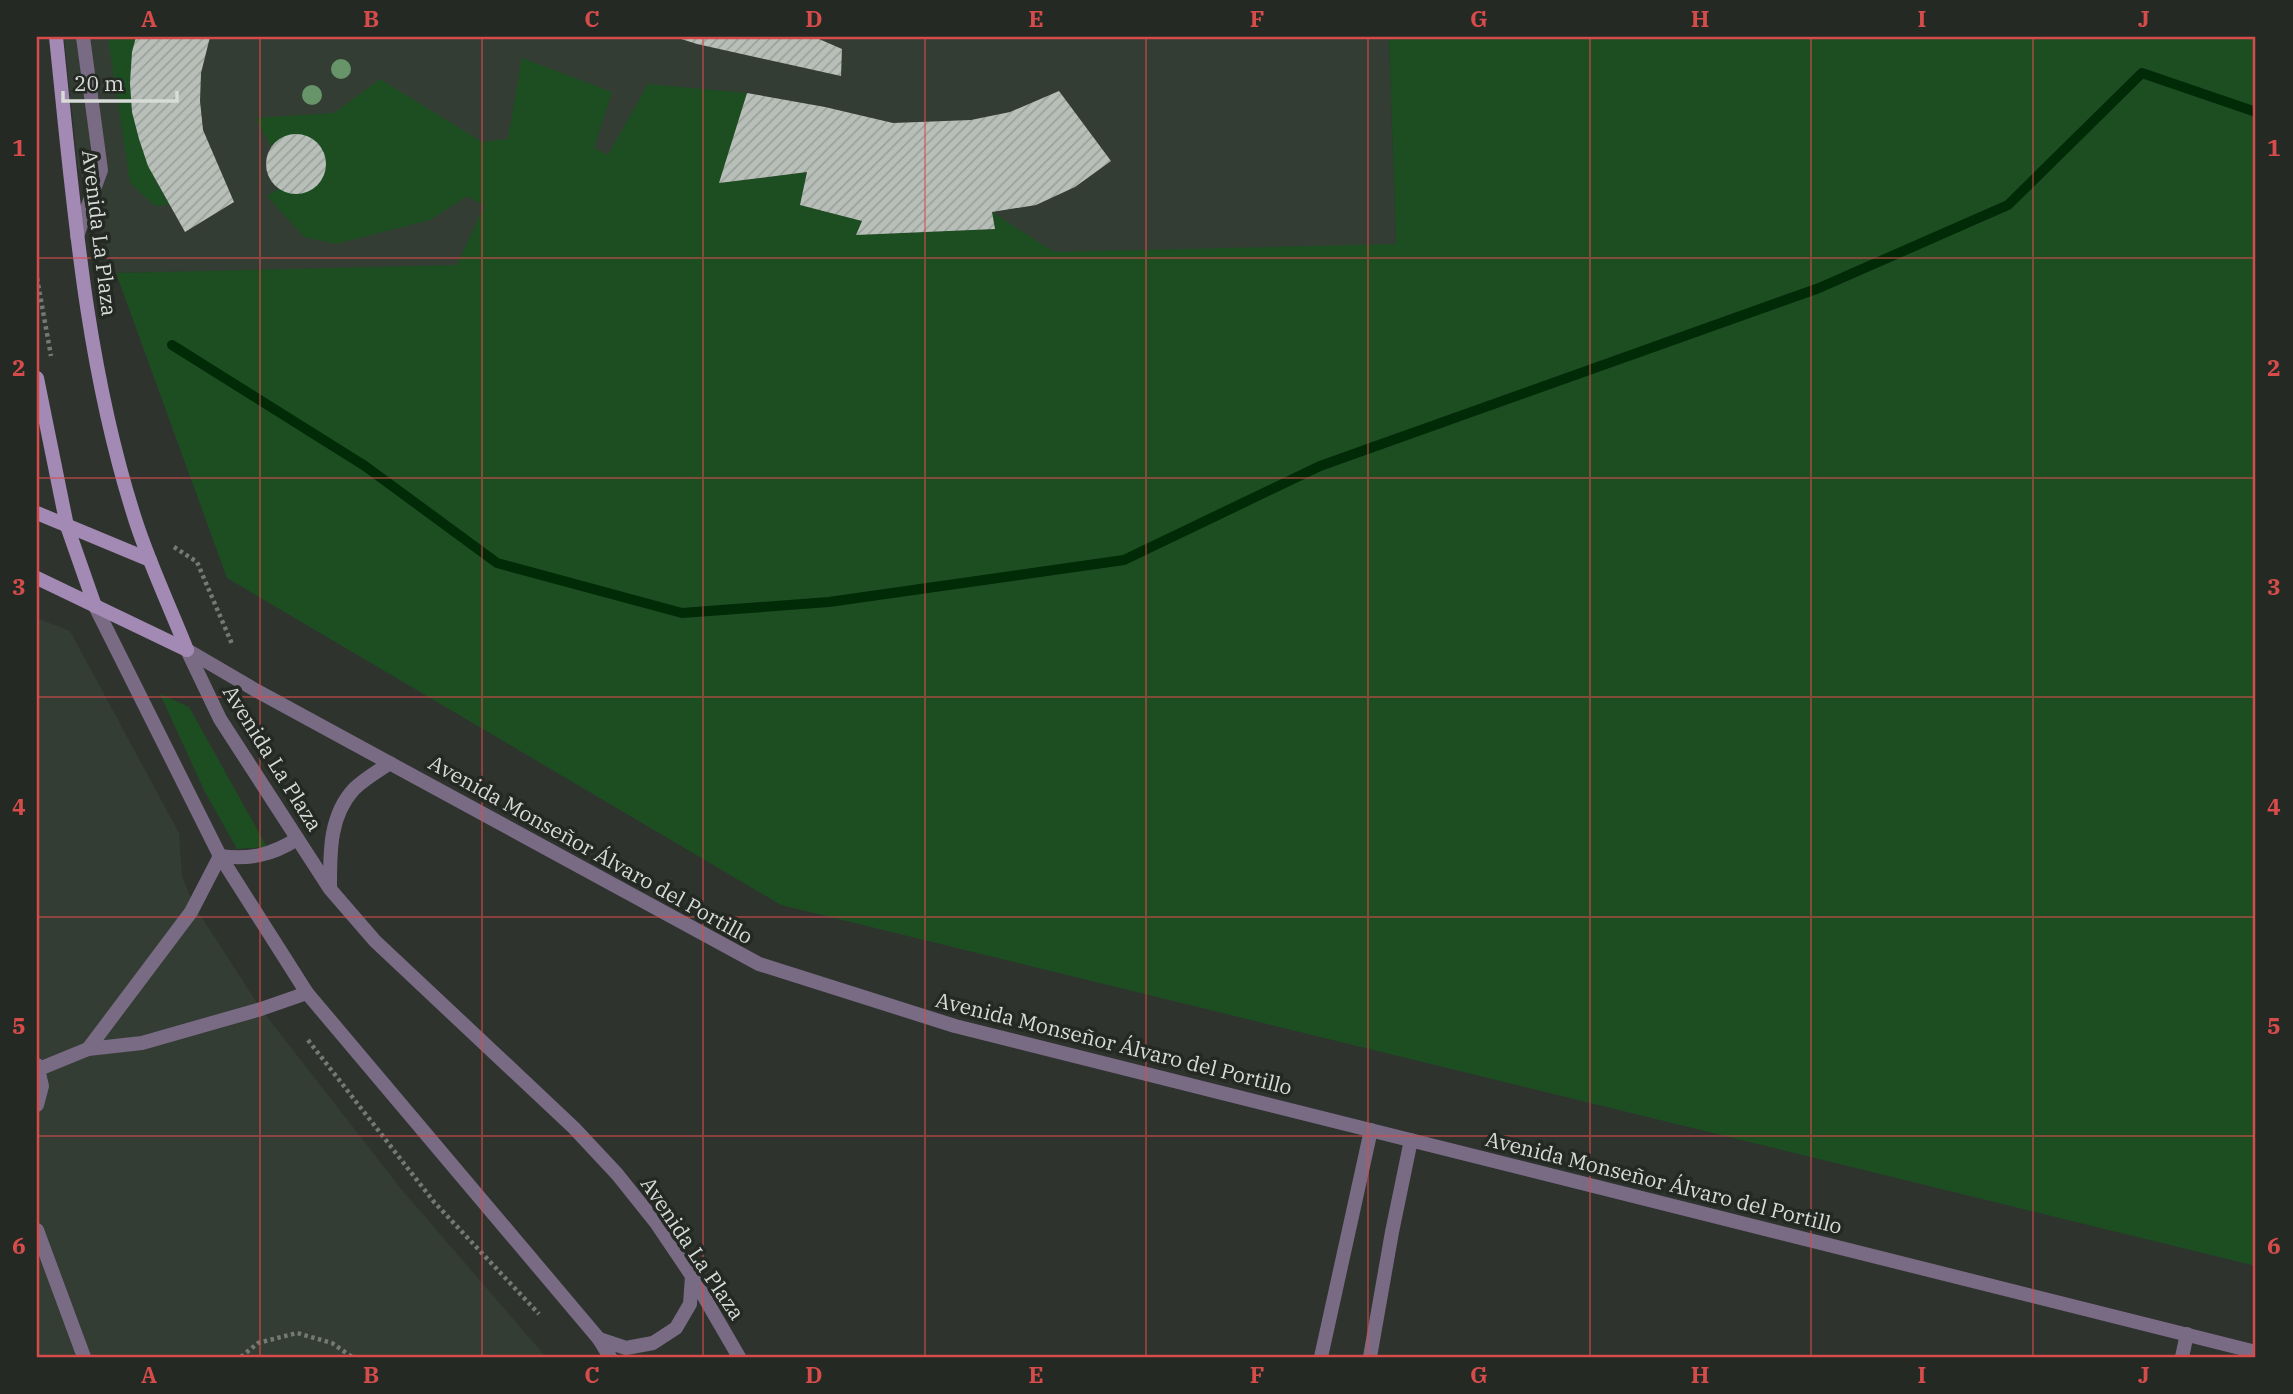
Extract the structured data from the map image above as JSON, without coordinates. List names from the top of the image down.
{
  "streets": {
    "main road": ["Avenida La Plaza", "Avenida Monseñor Álvaro del Portillo"]
  },
  "crossings": [
    ["Avenida La Plaza", "Avenida Monseñor Álvaro del Portillo"]
  ],
  "scale_bar": "20 m",
  "grid": {
    "columns": [
      "A",
      "B",
      "C",
      "D",
      "E",
      "F",
      "G",
      "H",
      "I",
      "J"
    ],
    "rows": [
      "1",
      "2",
      "3",
      "4",
      "5",
      "6"
    ]
  }
}
